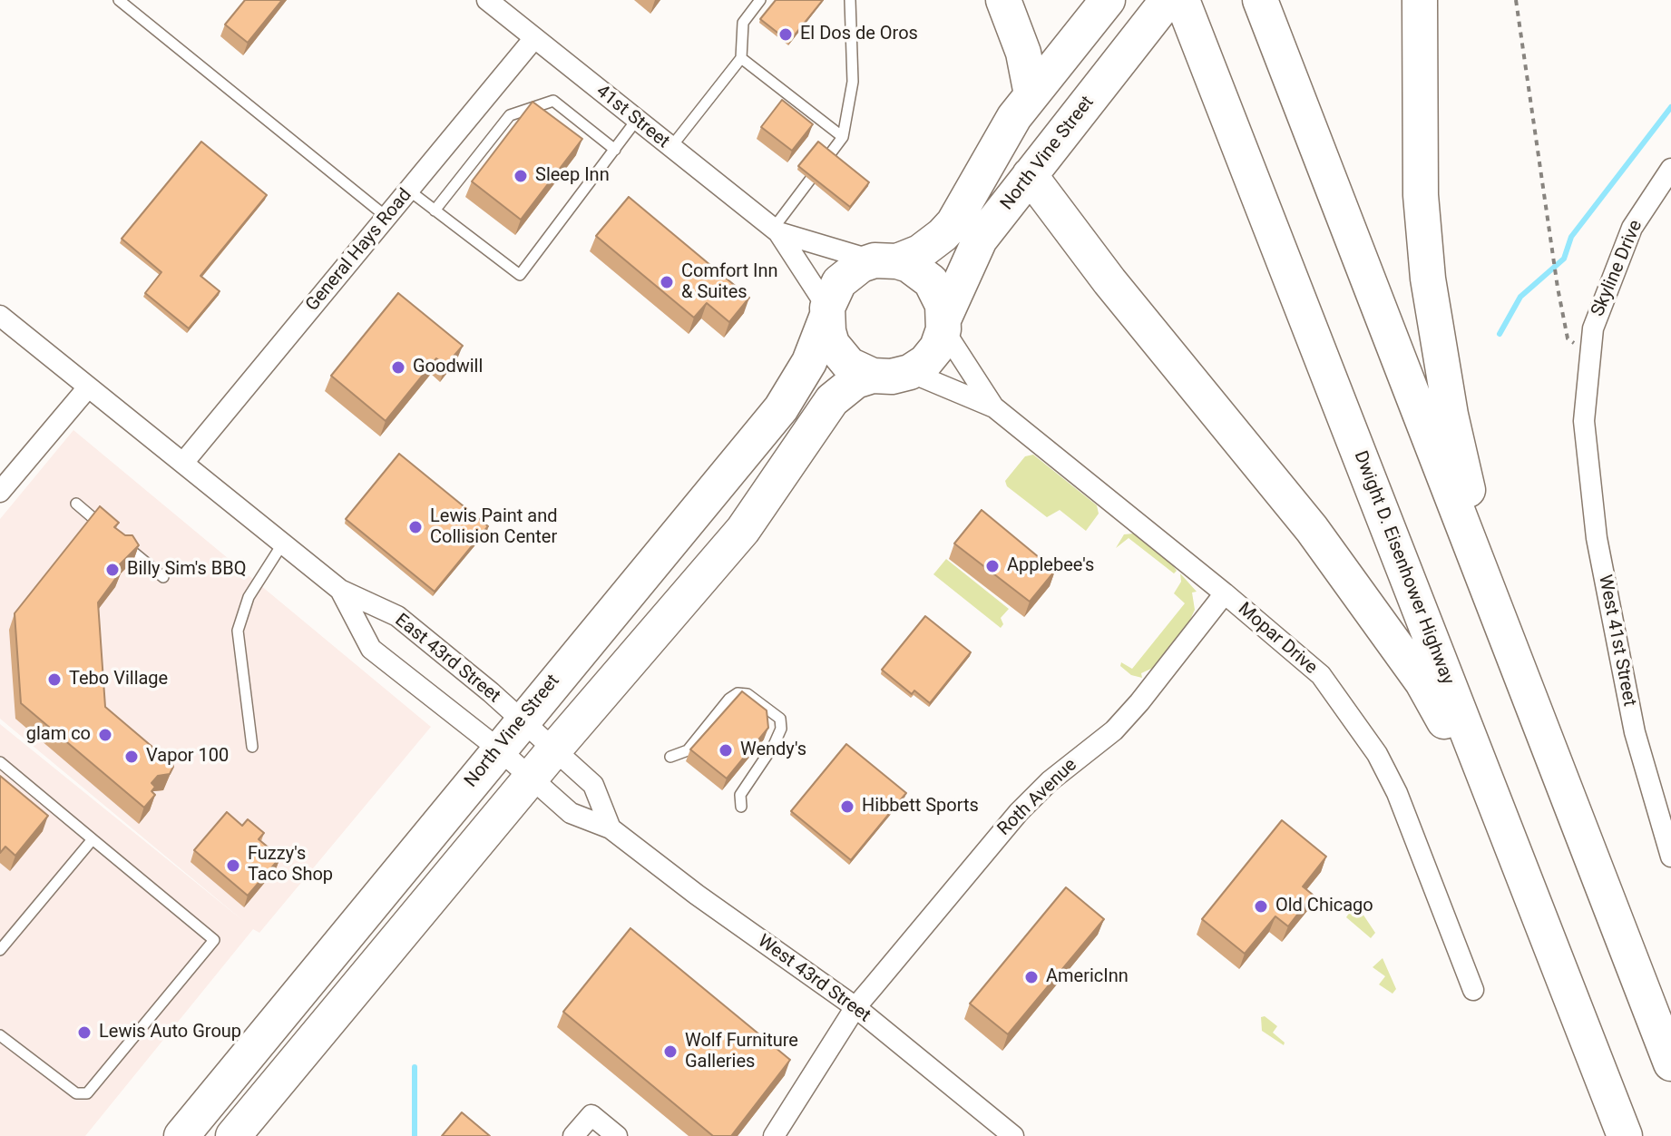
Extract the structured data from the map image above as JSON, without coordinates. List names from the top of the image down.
{
  "streets": {
    "highway": ["North Vine Street", "Dwight D. Eisenhower Highway"],
    "street": [
      "41st Street",
      "General Hays Road",
      "Skyline Drive",
      "Mopar Drive",
      "West 41st Street",
      "East 43rd Street",
      "Roth Avenue",
      "West 43rd Street"
    ]
  },
  "crossings": [
    ["41st Street", "North Vine Street"],
    ["41st Street", "General Hays Road"],
    ["41st Street", "Mopar Drive"],
    ["North Vine Street", "Mopar Drive"],
    ["North Vine Street", "East 43rd Street"],
    ["General Hays Road", "East 43rd Street"],
    ["Skyline Drive", "West 41st Street"],
    ["Mopar Drive", "Roth Avenue"],
    ["East 43rd Street", "West 43rd Street"],
    ["Roth Avenue", "West 43rd Street"]
  ],
  "places": [
    "El Dos de Oros",
    "Sleep Inn",
    "Comfort Inn & Suites",
    "Goodwill",
    "Lewis Paint and Collision Center",
    "Applebee's",
    "Billy Sim's BBQ",
    "Tebo Village",
    "glam co",
    "Wendy's",
    "Vapor 100",
    "Hibbett Sports",
    "Fuzzy's Taco Shop",
    "Old Chicago",
    "AmericInn",
    "Lewis Auto Group",
    "Wolf Furniture Galleries"
  ]
}
